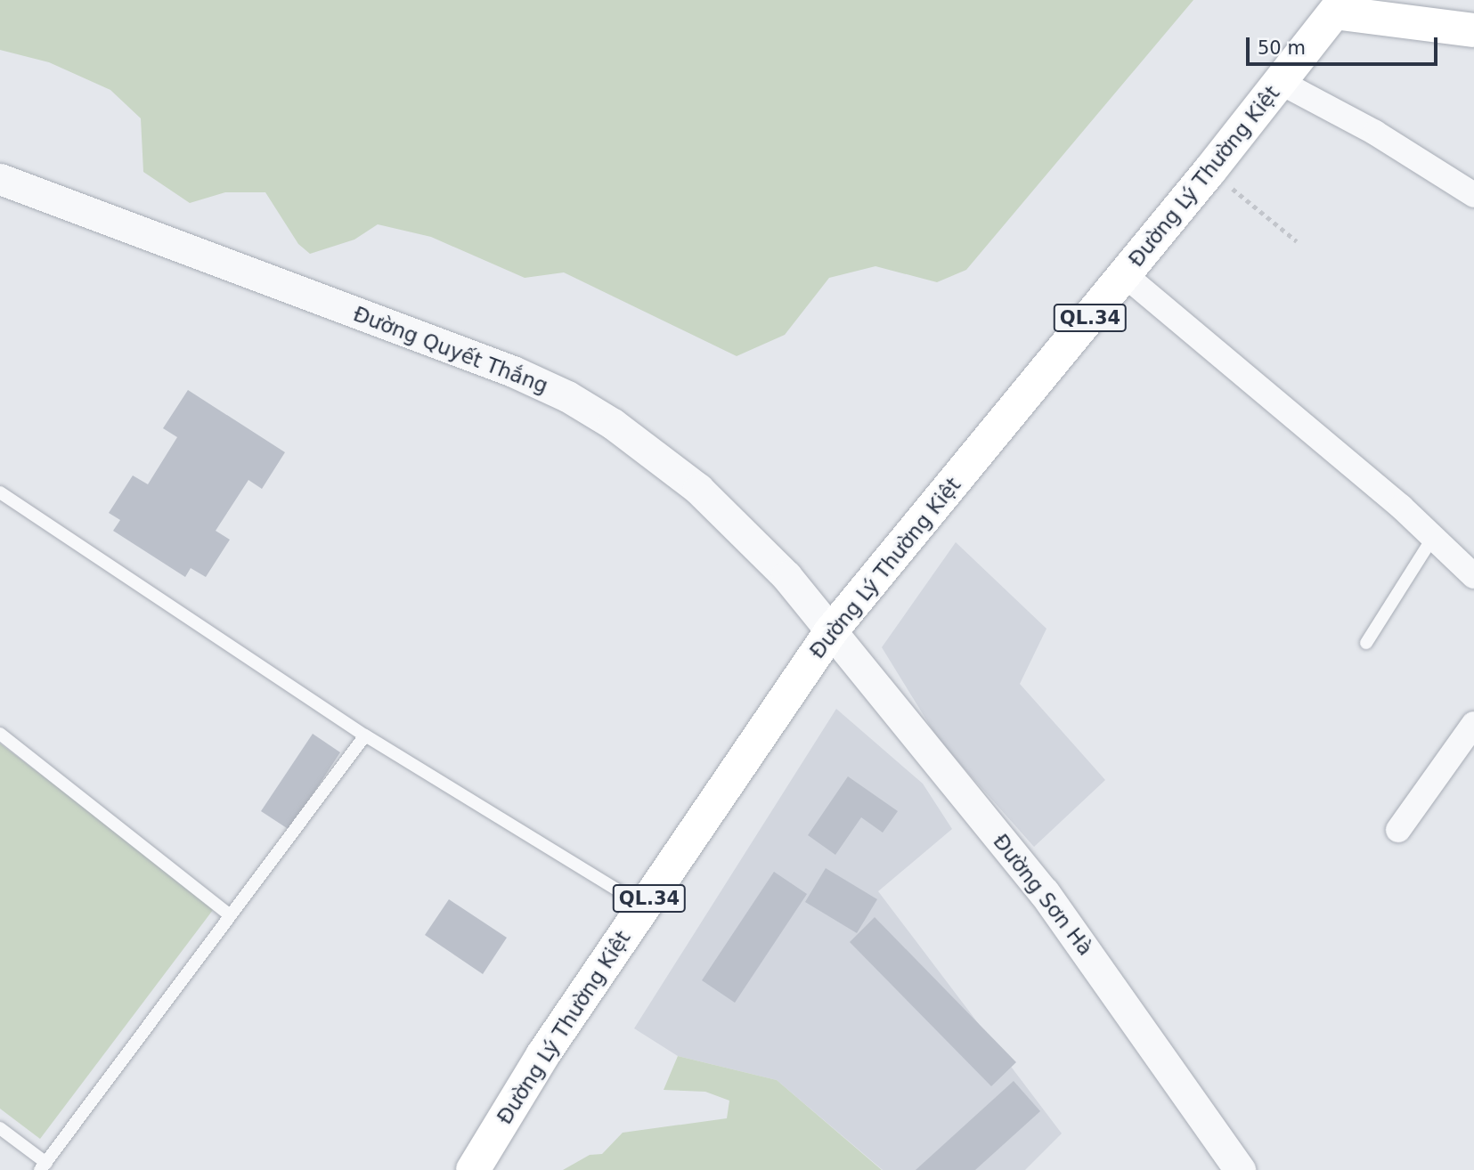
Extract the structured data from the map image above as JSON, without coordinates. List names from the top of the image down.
{
  "streets": {
    "main road": ["Đường Lý Thường Kiệt", "QL.34"],
    "street": ["Đường Quyết Thắng", "Đường Sơn Hà"]
  },
  "crossings": [
    ["Đường Lý Thường Kiệt", "Đường Quyết Thắng"],
    ["Đường Lý Thường Kiệt", "Đường Sơn Hà"],
    ["Đường Quyết Thắng", "Đường Sơn Hà"]
  ],
  "scale_bar": "50 m"
}
